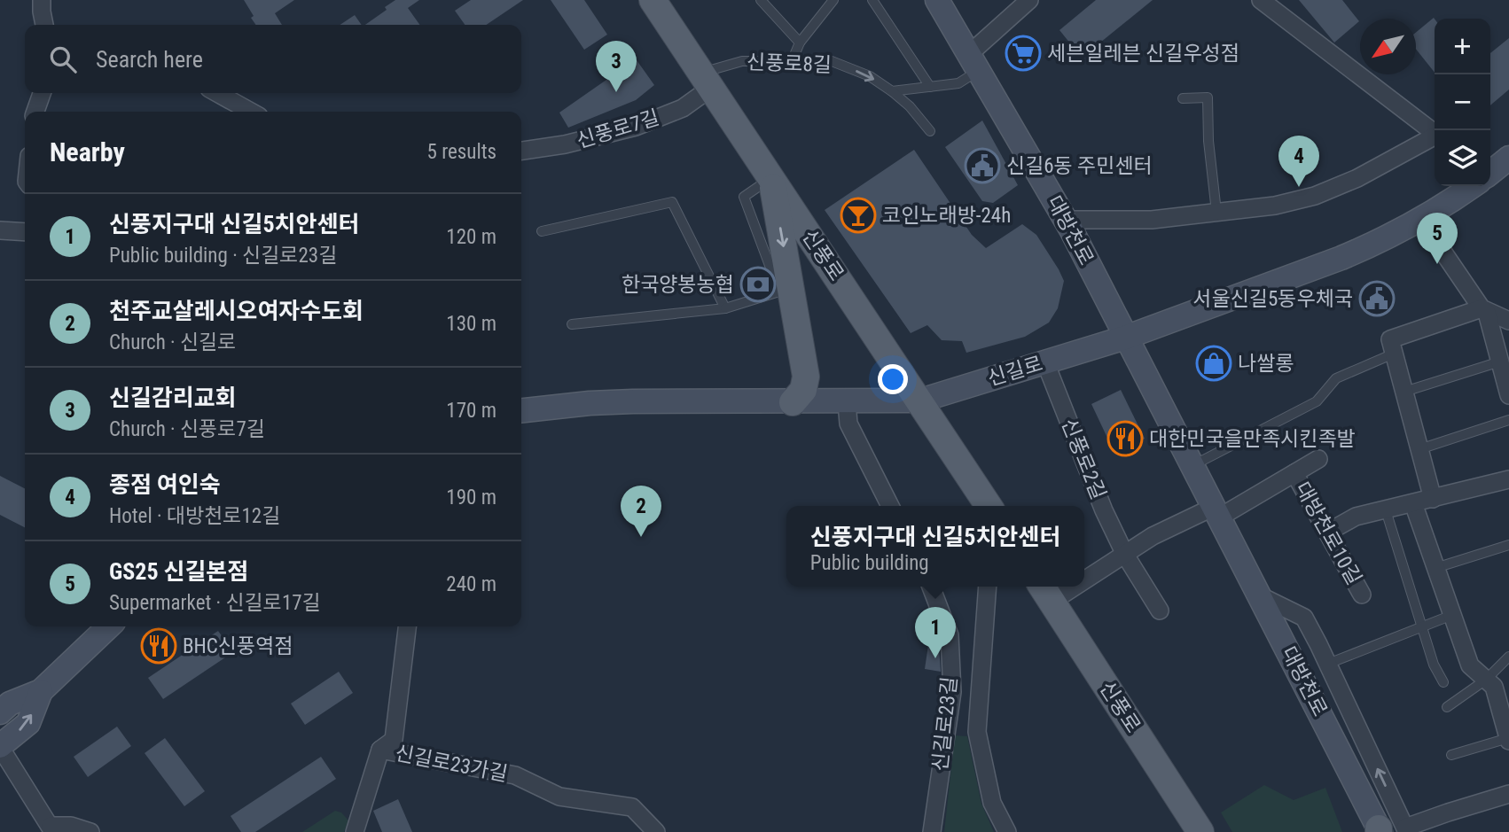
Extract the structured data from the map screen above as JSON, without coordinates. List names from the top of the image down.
{
  "streets": {
    "main road": ["대방천로", "신풍로", "신길로"],
    "street": [
      "신풍로7길",
      "신풍로2길",
      "대방천로10길",
      "신길로23길",
      "신길로23가길"
    ],
    "lane": ["신풍로8길"]
  },
  "crossings": [
    ["신풍로8길", "신풍로7길"],
    ["신풍로8길", "신풍로"],
    ["신풍로7길", "신풍로"],
    ["대방천로", "신길로"],
    ["대방천로", "대방천로10길"],
    ["신풍로", "신길로"],
    ["신길로", "신풍로2길"]
  ],
  "one_way": ["신풍로8길"],
  "places": {
    "supermarket": ["세븐일레븐 신길우성점"],
    "public building": ["신길6동 주민센터", "서울신길5동우체국"],
    "bar": ["코인노래방-24h"],
    "bank": ["한국양봉농협"],
    "shop": ["나쌀롱"],
    "restaurant": ["대한민국을만족시킨족발", "BHC신풍역점"]
  },
  "north": "bottom left",
  "page": {
    "map_buttons": ["+", "−"],
    "search": "Search here",
    "pins": [
      "3",
      "4",
      "5",
      "2",
      "1"
    ],
    "heading": ["Nearby", "5 results"],
    "list": [
      {
        "mark": "1",
        "name": "신풍지구대 신길5치안센터",
        "note": "Public building · 신길로23길",
        "value": "120 m"
      },
      {
        "mark": "2",
        "name": "천주교살레시오여자수도회",
        "note": "Church · 신길로",
        "value": "130 m"
      },
      {
        "mark": "3",
        "name": "신길감리교회",
        "note": "Church · 신풍로7길",
        "value": "170 m"
      },
      {
        "mark": "4",
        "name": "종점 여인숙",
        "note": "Hotel · 대방천로12길",
        "value": "190 m"
      },
      {
        "mark": "5",
        "name": "GS25 신길본점",
        "note": "Supermarket · 신길로17길",
        "value": "240 m"
      }
    ],
    "popup": ["신풍지구대 신길5치안센터", "Public building"]
  }
}
